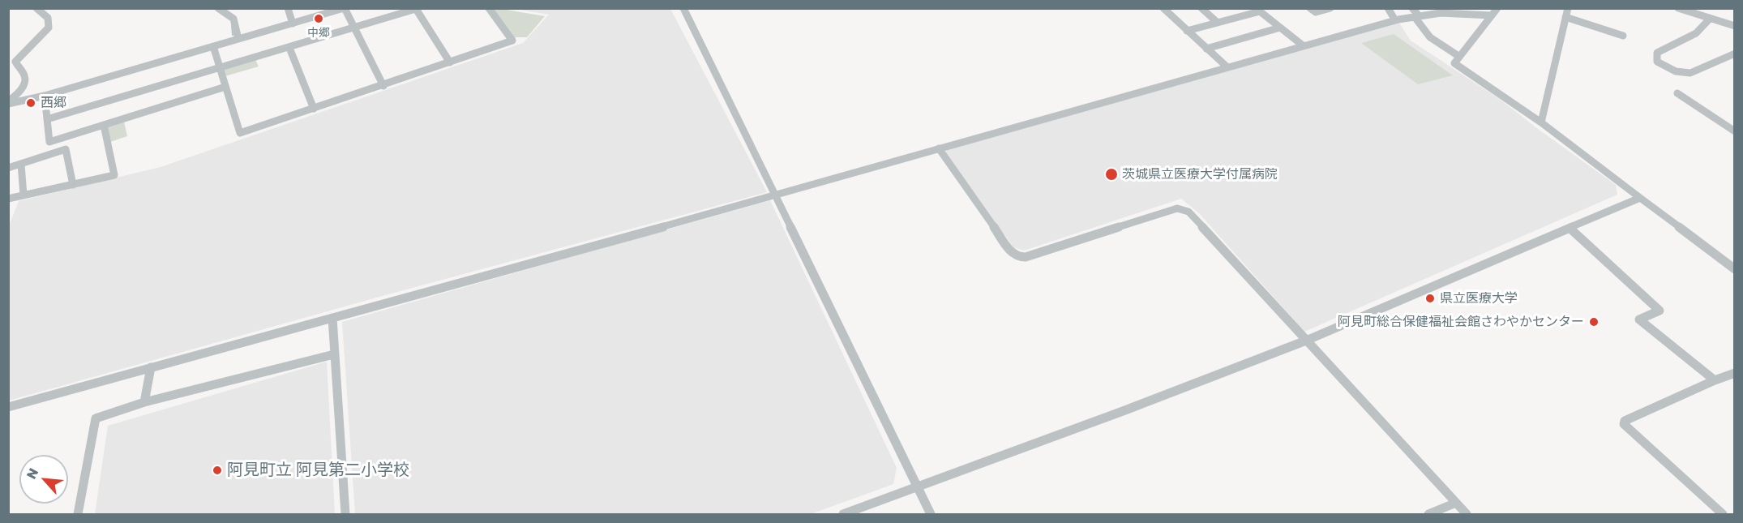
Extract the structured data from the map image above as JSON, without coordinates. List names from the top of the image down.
{
  "places": [
    "中郷",
    "西郷",
    "茨城県立医療大学付属病院",
    "県立医療大学",
    "阿見町総合保健福祉会館さわやかセンター",
    "阿見町立 阿見第二小学校"
  ],
  "north": "top left"
}
